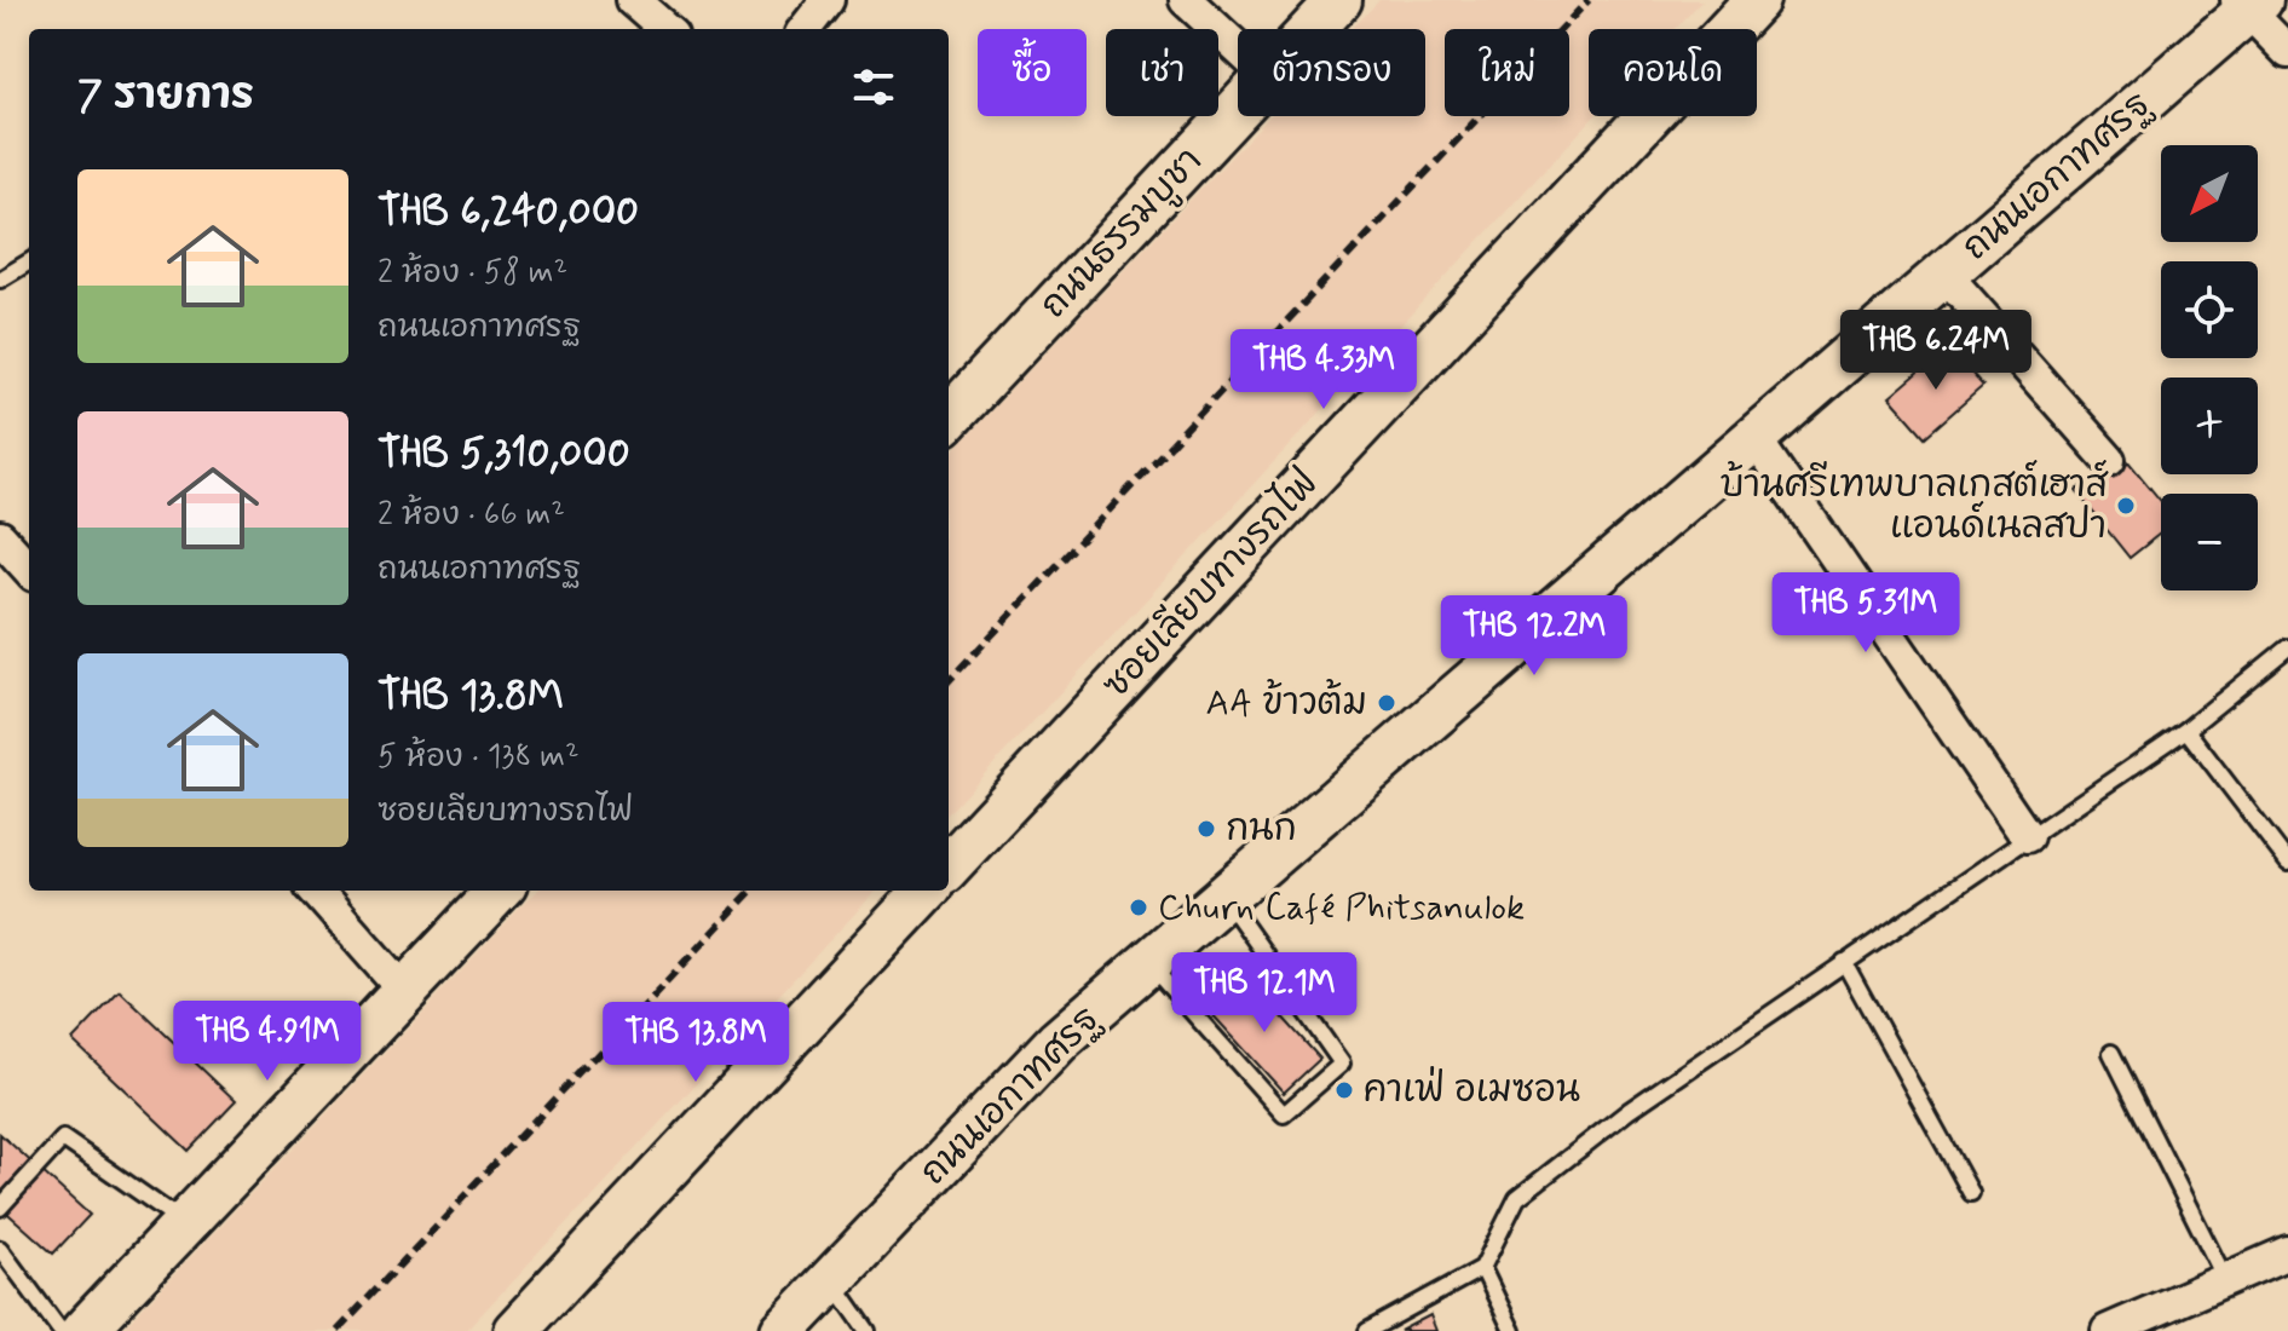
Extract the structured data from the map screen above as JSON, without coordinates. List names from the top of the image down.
{
  "streets": {
    "main road": ["ถนนเอกาทศรฐ", "ถนนธรรมบูชา", "ซอยเลียบทางรถไฟ"]
  },
  "places": [
    "บ้านศรีเทพบาลเกสต์เฮาส์ แอนด์เนลสปา",
    "AA ข้าวต้ม",
    "กนก",
    "Churn Café Phitsanulok",
    "คาเฟ่ อเมซอน"
  ],
  "north": "bottom left",
  "page": {
    "chip": [
      "ซื้อ",
      "เช่า",
      "ตัวกรอง",
      "ใหม่",
      "คอนโด"
    ],
    "heading": "7 รายการ",
    "map_buttons": ["+", "−"],
    "list": [
      {
        "name": "THB 6,240,000",
        "note": "2 ห้อง · 58 m² · ถนนเอกาทศรฐ"
      },
      {
        "name": "THB 5,310,000",
        "note": "2 ห้อง · 66 m² · ถนนเอกาทศรฐ"
      },
      {
        "name": "THB 13.8M",
        "note": "5 ห้อง · 138 m² · ซอยเลียบทางรถไฟ"
      }
    ],
    "price": [
      "THB 6.24M",
      "THB 4.33M",
      "THB 5.31M",
      "THB 12.2M",
      "THB 12.1M",
      "THB 4.91M",
      "THB 13.8M"
    ]
  }
}
